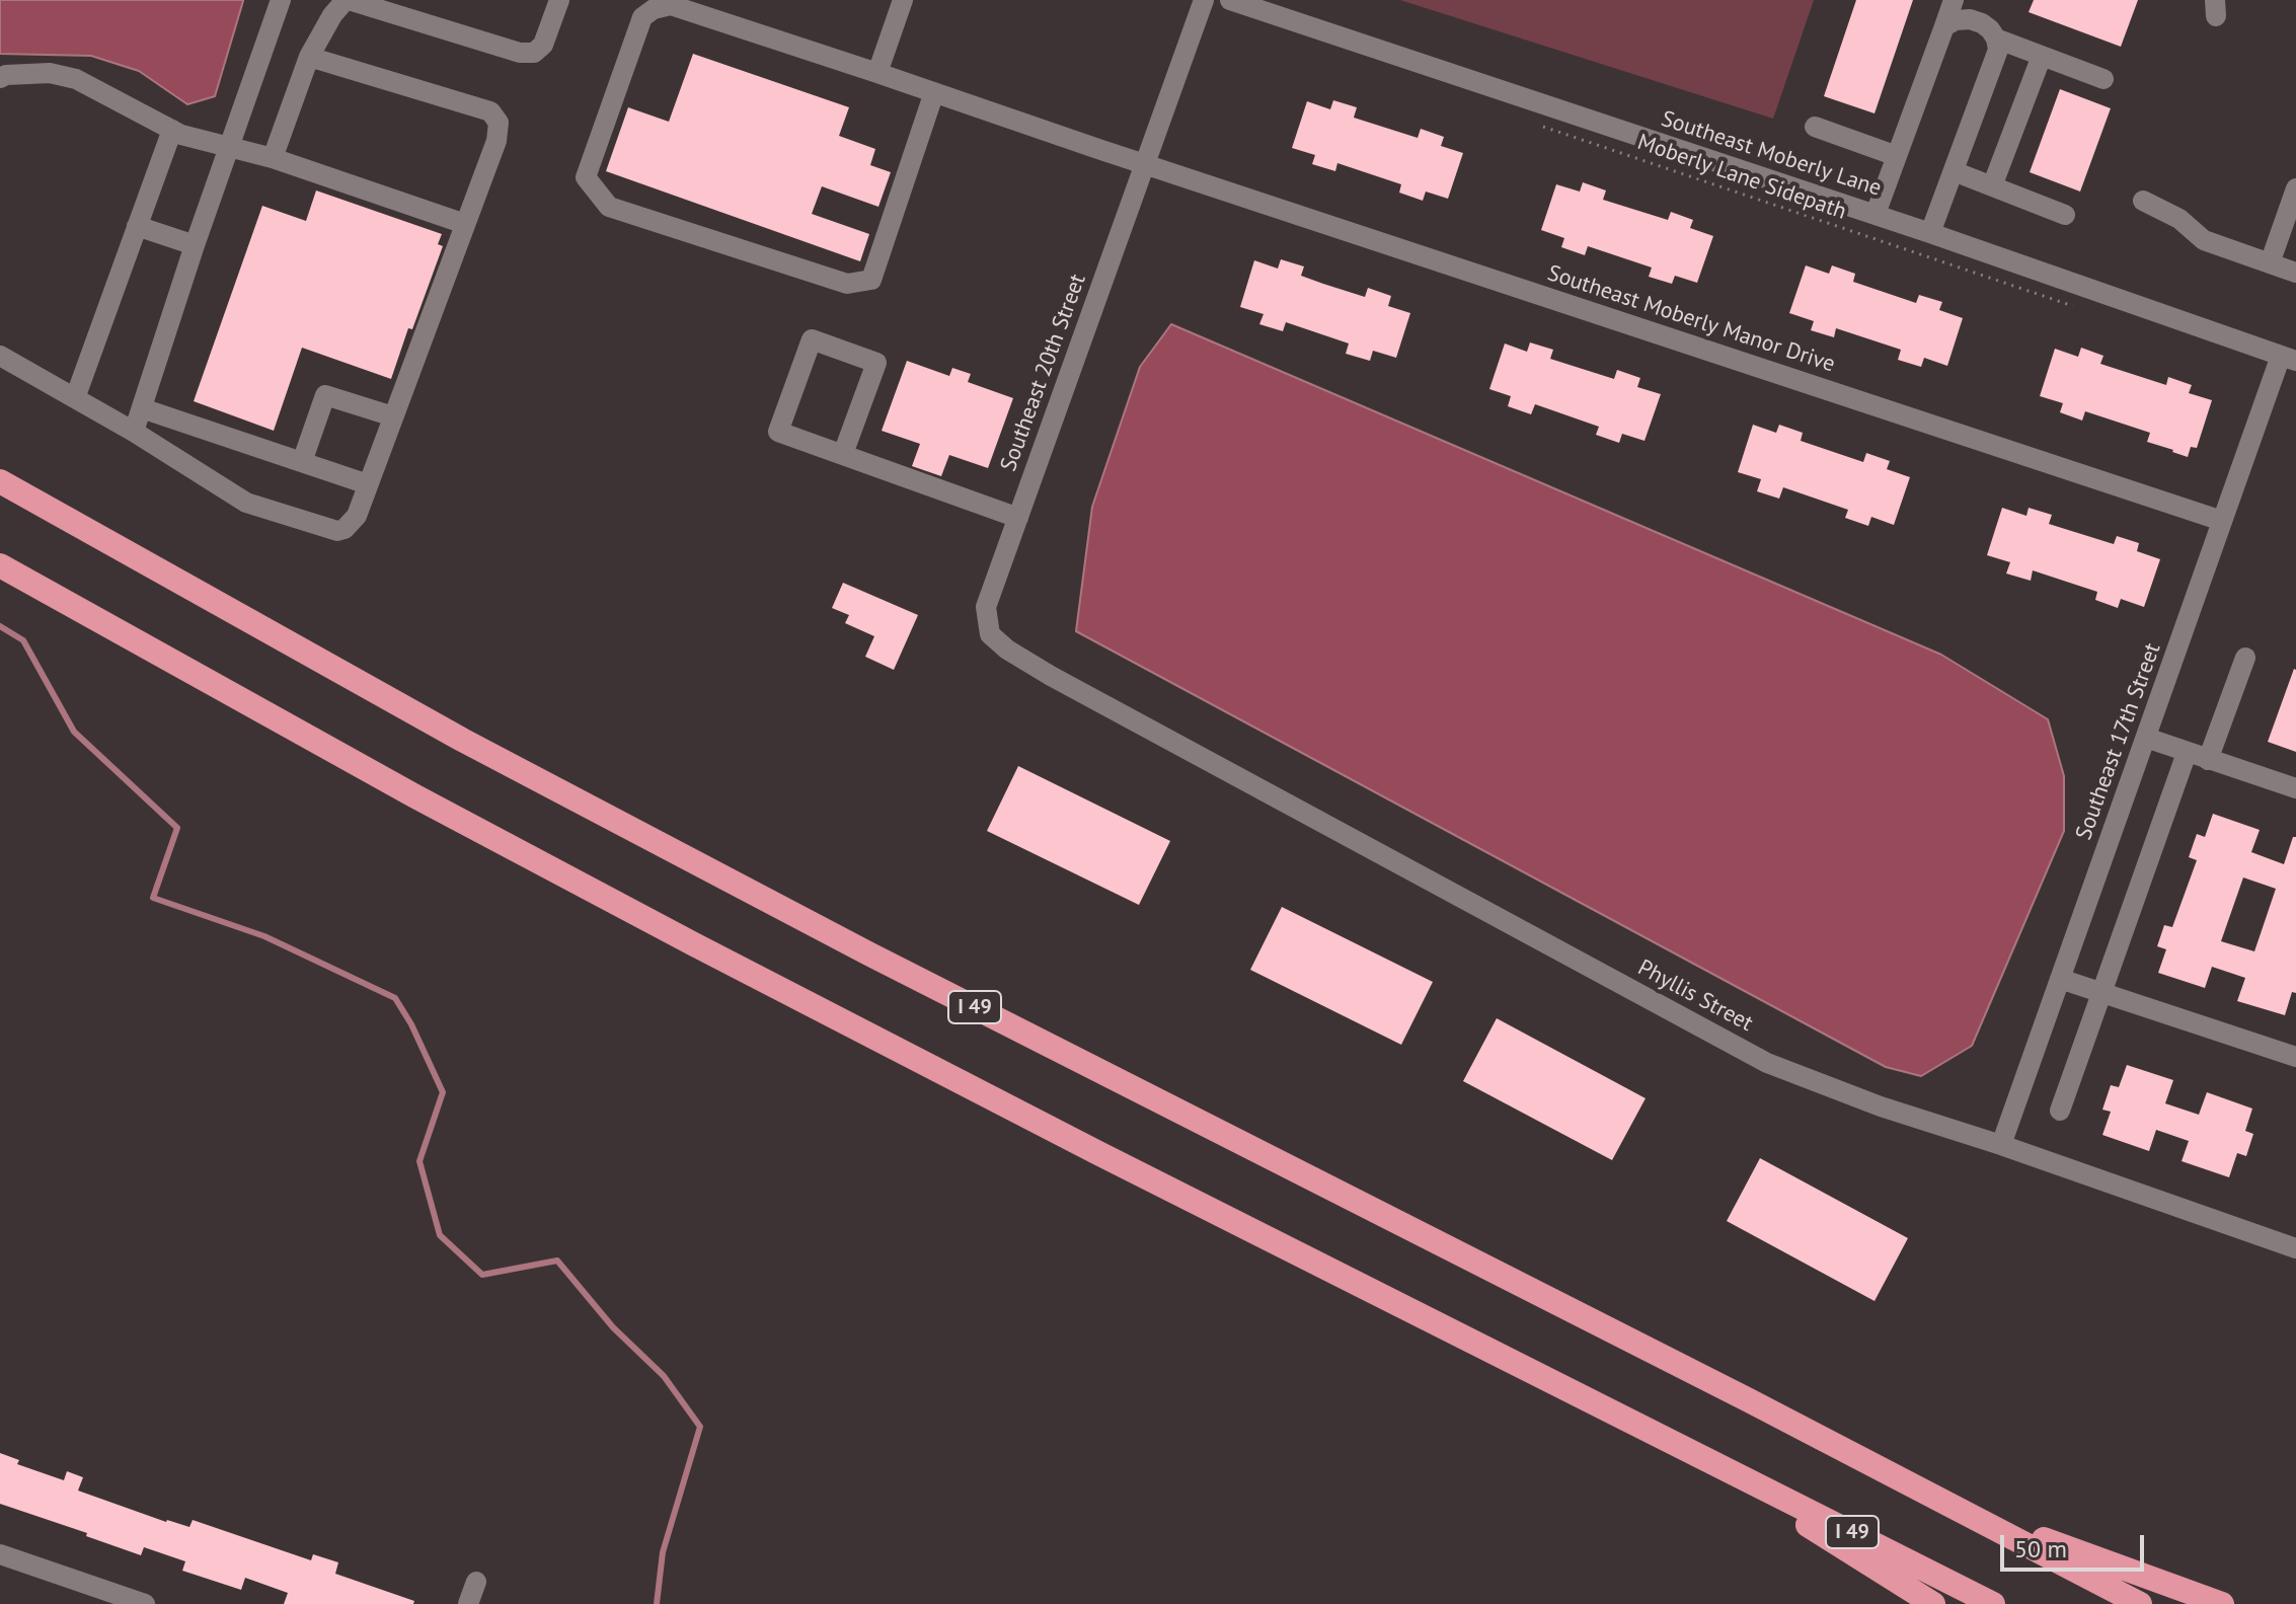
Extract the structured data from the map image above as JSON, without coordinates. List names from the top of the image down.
{
  "streets": {
    "highway": ["I 49"],
    "street": [
      "Southeast Moberly Lane",
      "Southeast Moberly Manor Drive",
      "Southeast 20th Street",
      "Southeast 17th Street",
      "Phyllis Street"
    ],
    "path": ["Moberly Lane Sidepath"]
  },
  "crossings": [
    ["Southeast Moberly Lane", "Southeast 17th Street"],
    ["Southeast Moberly Manor Drive", "Southeast 20th Street"],
    ["Southeast Moberly Manor Drive", "Southeast 17th Street"],
    ["Southeast 20th Street", "Phyllis Street"],
    ["Southeast 17th Street", "Phyllis Street"]
  ],
  "scale_bar": "50 m"
}
